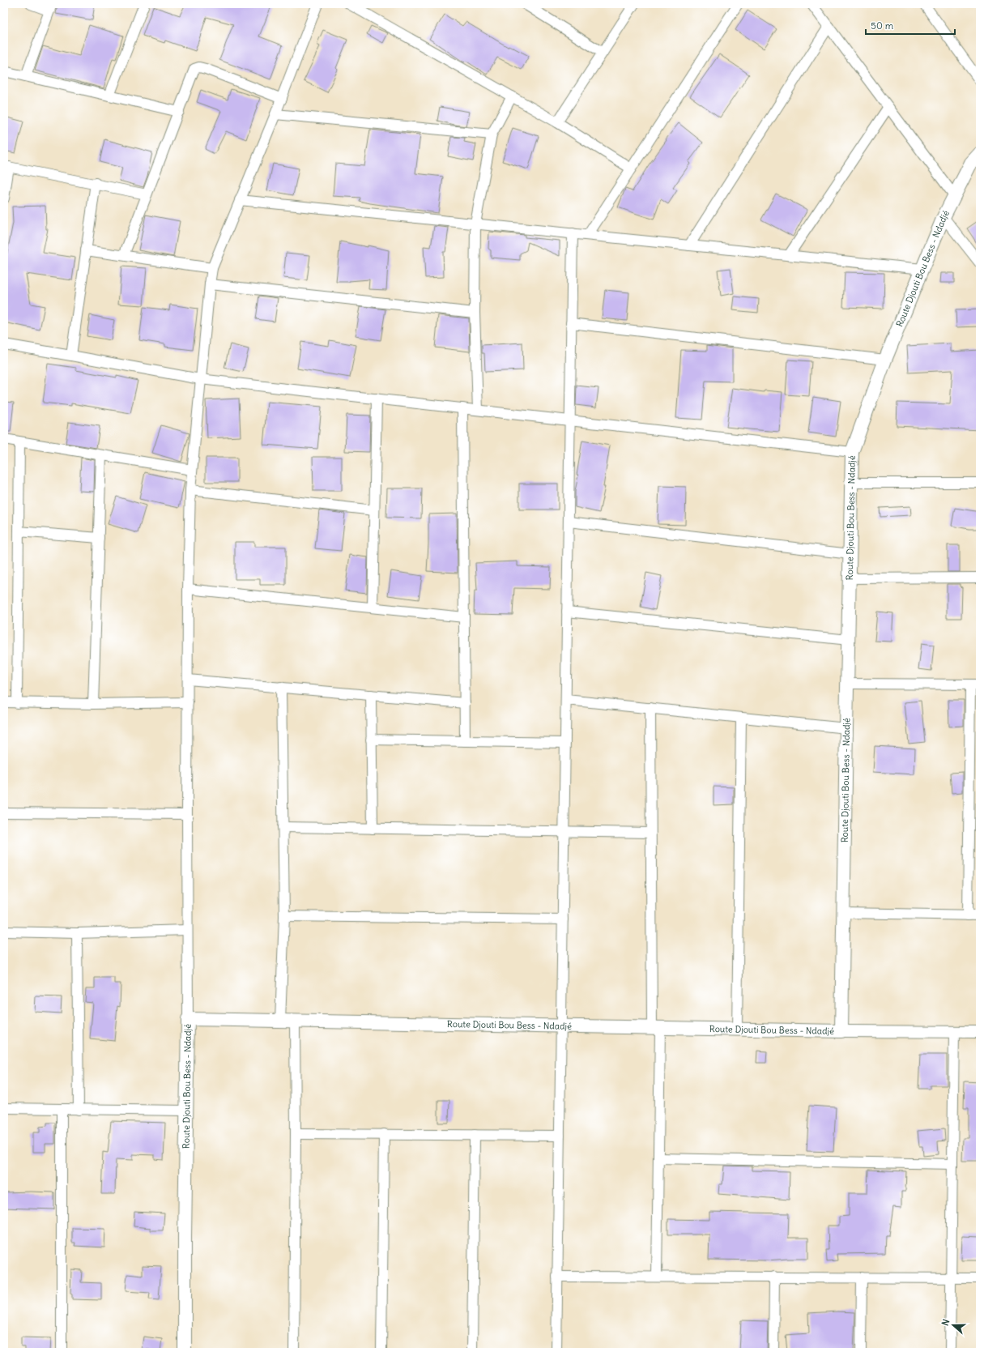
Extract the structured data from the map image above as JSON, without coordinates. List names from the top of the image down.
{
  "streets": {
    "main road": ["Route Djouti Bou Bess - Ndadjé"]
  },
  "scale_bar": "50 m",
  "north": "left"
}
